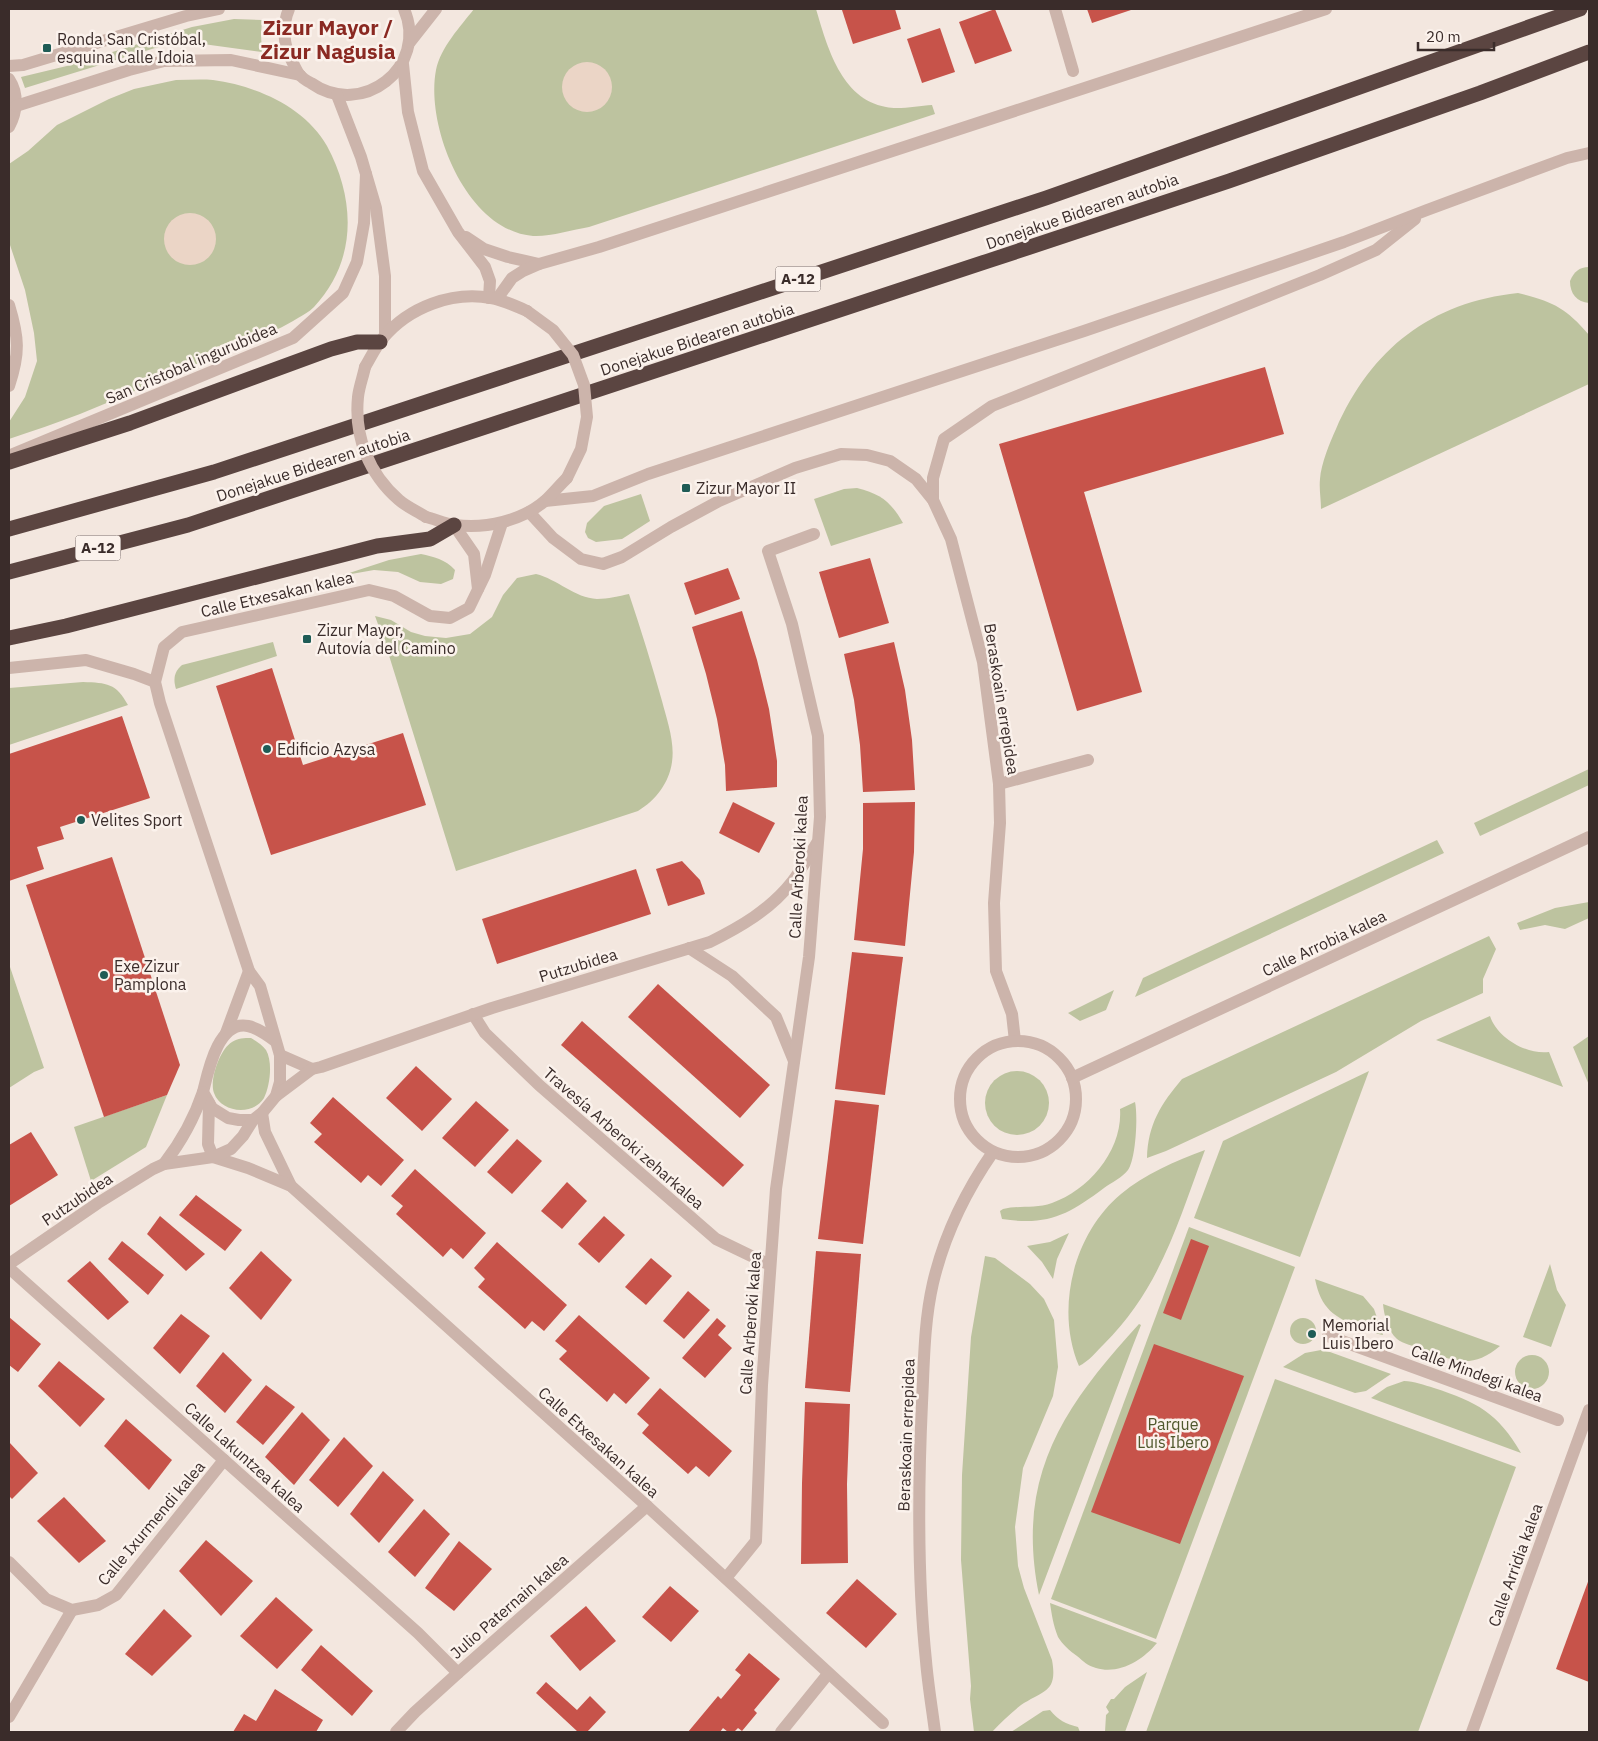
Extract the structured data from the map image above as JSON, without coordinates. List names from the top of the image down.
{
  "streets": {
    "highway": ["Donejakue Bidearen autobia", "A-12"],
    "street": [
      "San Cristobal ingurubidea",
      "Calle Etxesakan kalea",
      "Beraskoain errepidea",
      "Calle Arberoki kalea",
      "Calle Arrobia kalea",
      "Putzubidea",
      "Travesía Arberoki zeharkalea",
      "Calle Mindegi kalea",
      "Calle Lakuntzea kalea",
      "Calle Ixurmendi kalea",
      "Calle Arridia kalea",
      "Julio Paternain kalea"
    ]
  },
  "crossings": [
    ["Calle Etxesakan kalea", "Calle Arberoki kalea"],
    ["Calle Etxesakan kalea", "Putzubidea"],
    ["Calle Etxesakan kalea", "Julio Paternain kalea"],
    ["Beraskoain errepidea", "Calle Arrobia kalea"],
    ["Calle Arberoki kalea", "Putzubidea"],
    ["Calle Arberoki kalea", "Travesía Arberoki zeharkalea"],
    ["Putzubidea", "Travesía Arberoki zeharkalea"],
    ["Putzubidea", "Calle Lakuntzea kalea"],
    ["Calle Lakuntzea kalea", "Calle Ixurmendi kalea"],
    ["Calle Lakuntzea kalea", "Julio Paternain kalea"]
  ],
  "districts": ["Zizur Mayor / Zizur Nagusia"],
  "parks": ["Parque Luis Ibero"],
  "places": {
    "transit": ["Ronda San Cristóbal, esquina Calle Idoia", "Zizur Mayor II", "Zizur Mayor, Autovía del Camino"],
    "other": [
      "Edificio Azysa",
      "Velites Sport",
      "Exe Zizur Pamplona",
      "Memorial Luis Ibero"
    ]
  },
  "scale_bar": "20 m"
}
